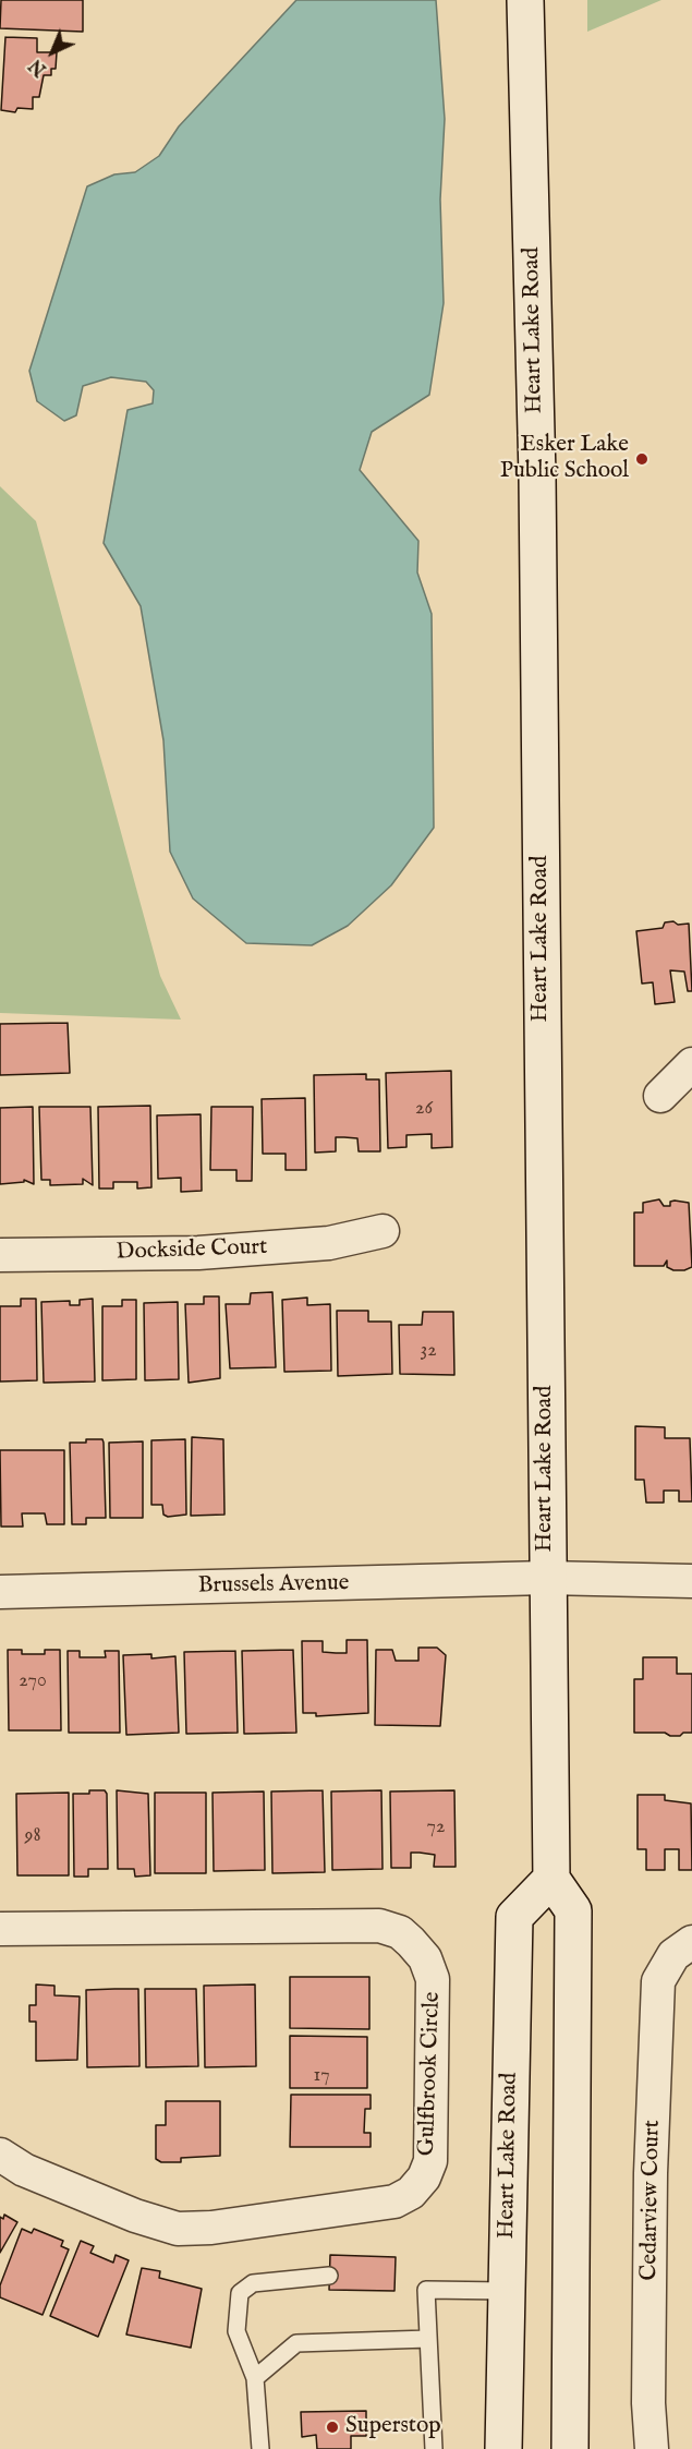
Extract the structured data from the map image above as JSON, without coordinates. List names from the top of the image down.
{
  "streets": {
    "street": [
      "Heart Lake Road",
      "Dockside Court",
      "Brussels Avenue",
      "Gulfbrook Circle",
      "Cedarview Court"
    ]
  },
  "crossings": [
    ["Heart Lake Road", "Brussels Avenue"]
  ],
  "places": ["Esker Lake Public School", "Superstop"],
  "house_numbers": [
    "26",
    "32",
    "270",
    "72",
    "98",
    "17"
  ],
  "north": "bottom left"
}
